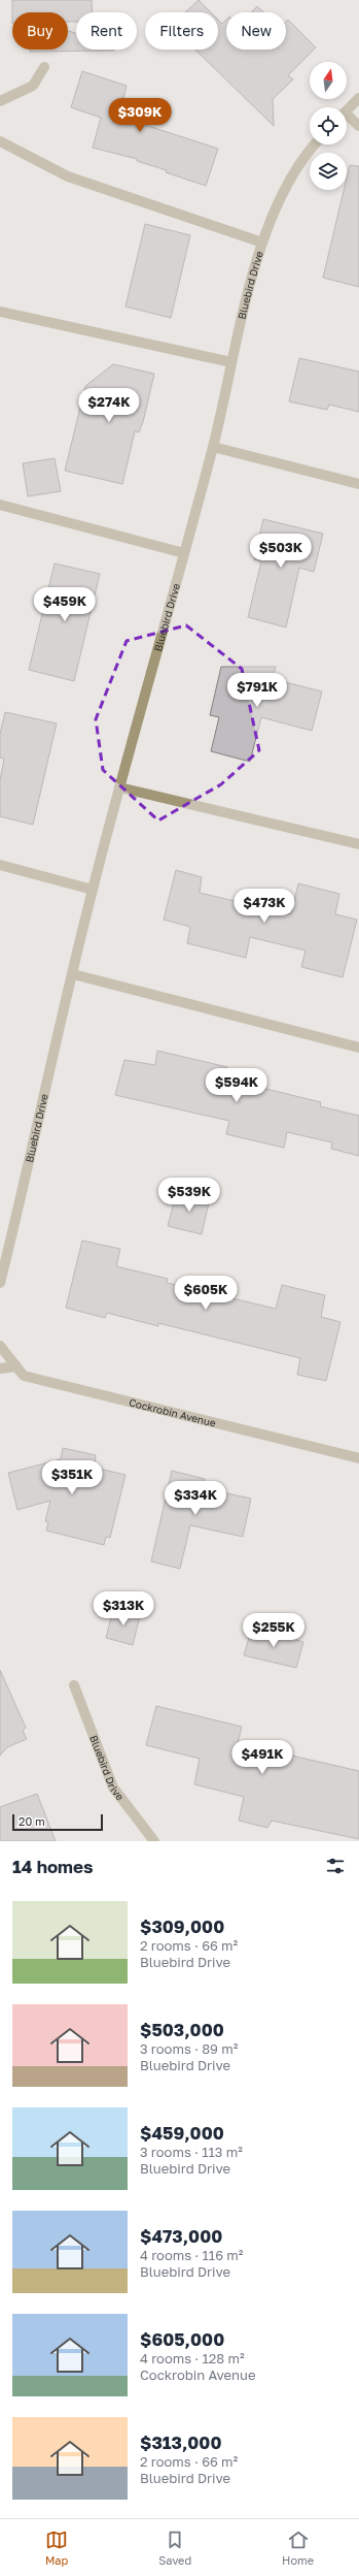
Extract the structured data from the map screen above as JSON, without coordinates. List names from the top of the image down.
{
  "streets": {
    "street": ["Bluebird Drive", "Cockrobin Avenue"]
  },
  "scale_bar": "20 m",
  "north": "top",
  "page": {
    "chip": [
      "Buy",
      "Rent",
      "Filters",
      "New"
    ],
    "price": [
      "$309K",
      "$274K",
      "$503K",
      "$459K",
      "$791K",
      "$473K",
      "$594K",
      "$539K",
      "$605K",
      "$351K",
      "$334K",
      "$313K",
      "$255K",
      "$491K"
    ],
    "scale": "20 m",
    "heading": "14 homes",
    "list": [
      {
        "name": "$309,000",
        "note": "2 rooms · 66 m² · Bluebird Drive"
      },
      {
        "name": "$503,000",
        "note": "3 rooms · 89 m² · Bluebird Drive"
      },
      {
        "name": "$459,000",
        "note": "3 rooms · 113 m² · Bluebird Drive"
      },
      {
        "name": "$473,000",
        "note": "4 rooms · 116 m² · Bluebird Drive"
      },
      {
        "name": "$605,000",
        "note": "4 rooms · 128 m² · Cockrobin Avenue"
      },
      {
        "name": "$313,000",
        "note": "2 rooms · 66 m² · Bluebird Drive"
      }
    ],
    "tabs": ["Map", "Saved", "Home"]
  }
}
